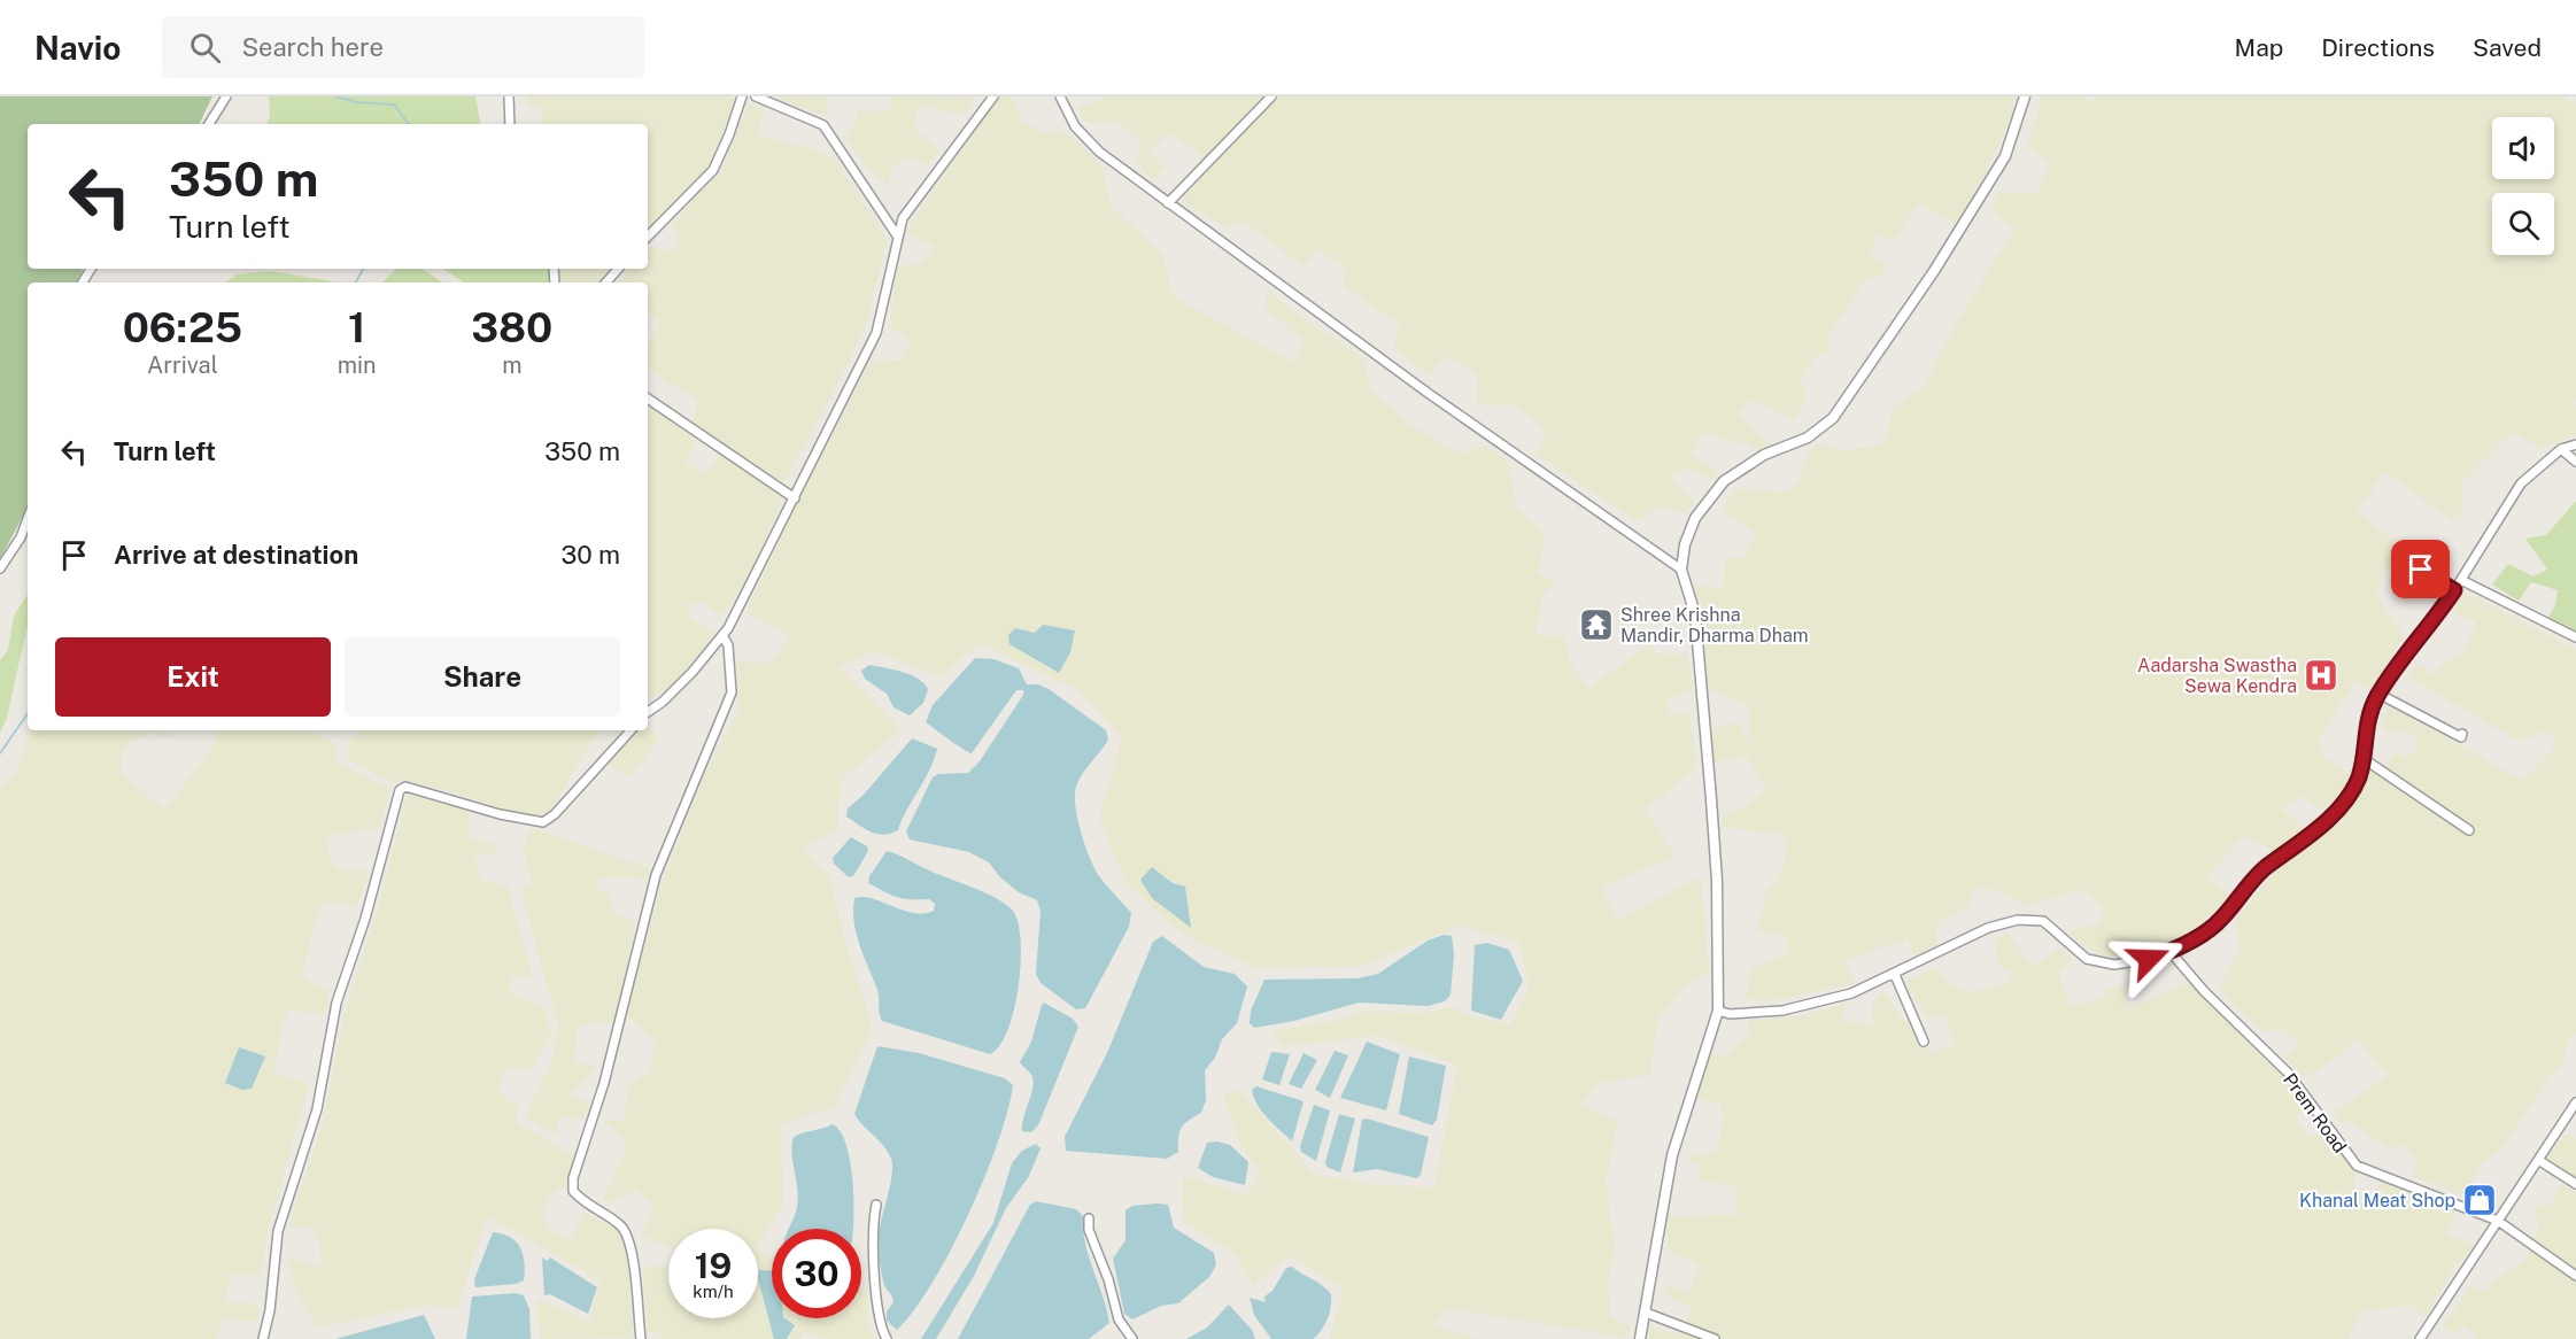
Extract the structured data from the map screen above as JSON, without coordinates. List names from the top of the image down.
{
  "streets": {
    "street": ["Prem Road"]
  },
  "places": {
    "temple": ["Shree Krishna Mandir, Dharma Dham"],
    "hospital": ["Aadarsha Swastha Sewa Kendra"],
    "shop": ["Khanal Meat Shop"]
  },
  "page": {
    "header": "Navio",
    "search": "Search here",
    "nav": ["Map", "Directions", "Saved"],
    "turn": ["350 m", "Turn left"],
    "eta": [
      "06:25",
      "Arrival",
      "1",
      "min",
      "380",
      "m"
    ],
    "list": [
      {
        "name": "Turn left",
        "value": "350 m"
      },
      {
        "name": "Arrive at destination",
        "value": "30 m"
      }
    ],
    "buttons": ["Exit", "Share"],
    "speed": "19 km/h",
    "limit": "30"
  }
}
